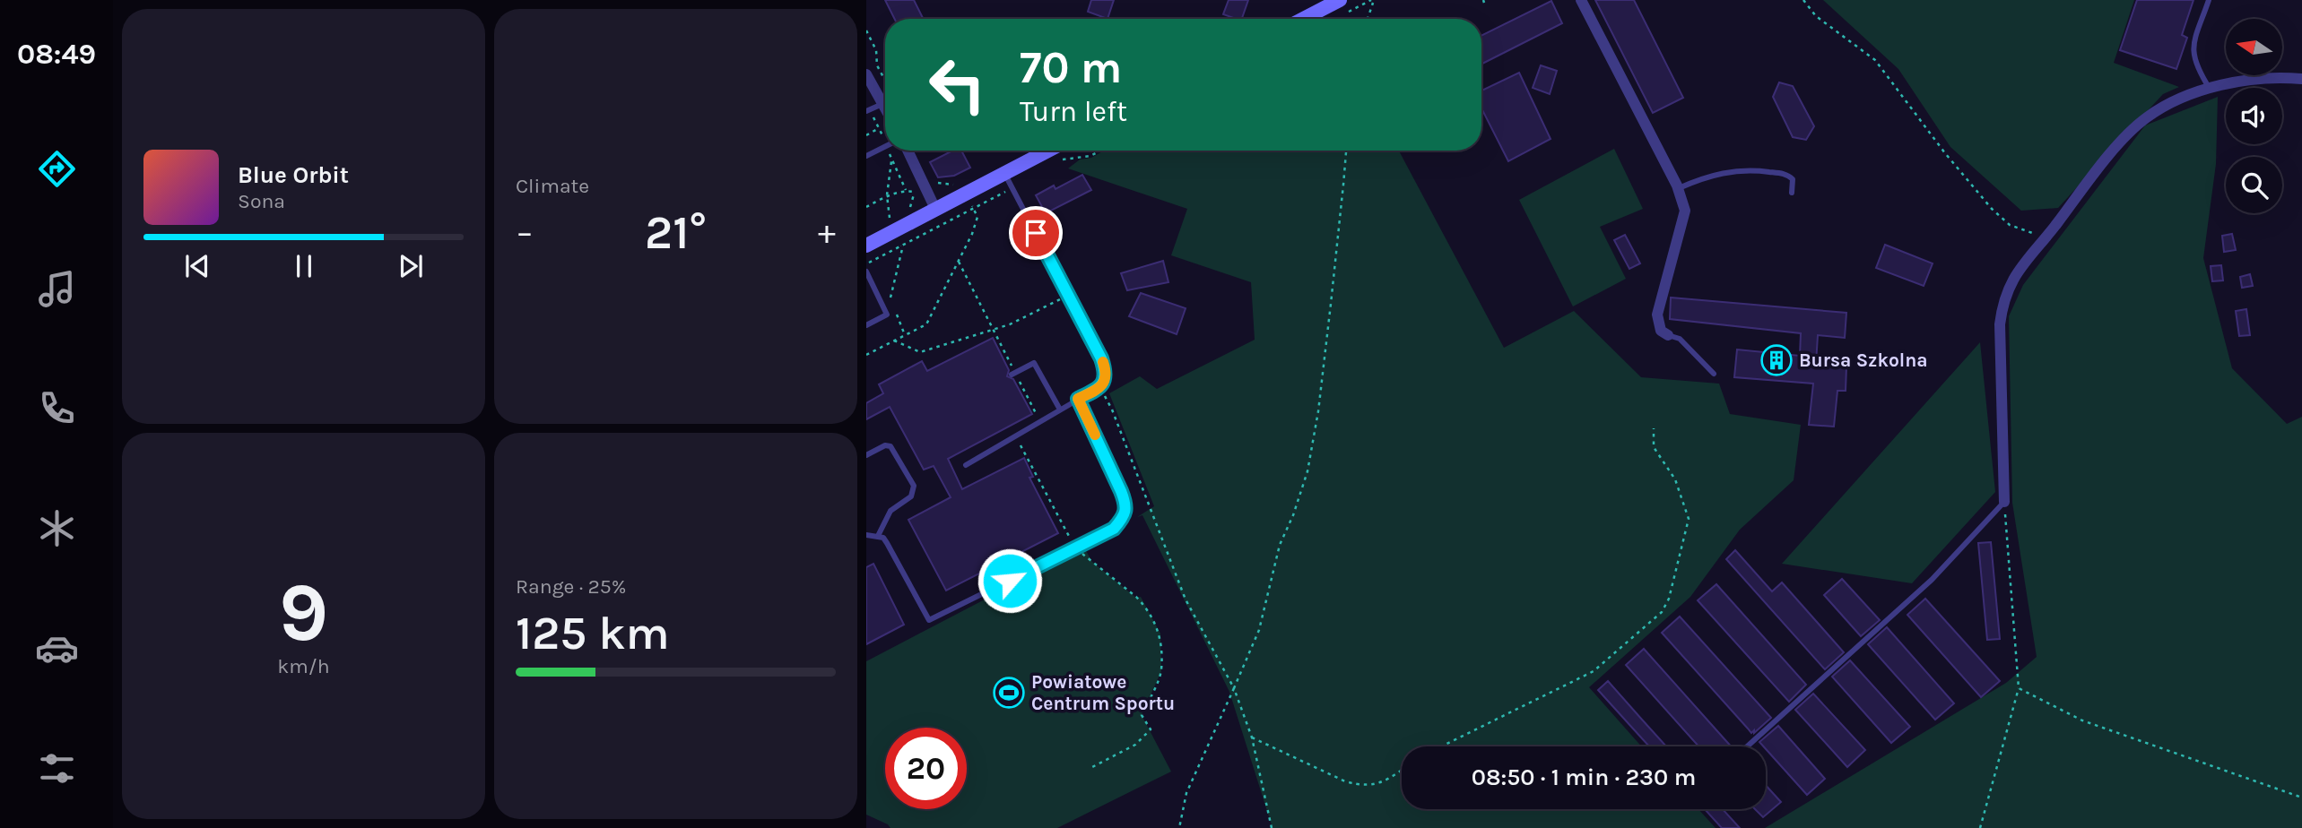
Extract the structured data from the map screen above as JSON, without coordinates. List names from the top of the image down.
{
  "places": {
    "building": ["Bursa Szkolna"],
    "sports": ["Powiatowe Centrum Sportu"]
  },
  "north": "left",
  "page": {
    "tabs": "08:49",
    "tile": [
      "Climate",
      ["9", "km/h"],
      ["Range · 25%", "125 km"]
    ],
    "turn": ["70 m", "Turn left"],
    "song": ["Blue Orbit", "Sona"],
    "heat": ["−", "21°", "+"],
    "limit": "20",
    "trip": "08:50 · 1 min · 230 m"
  }
}
